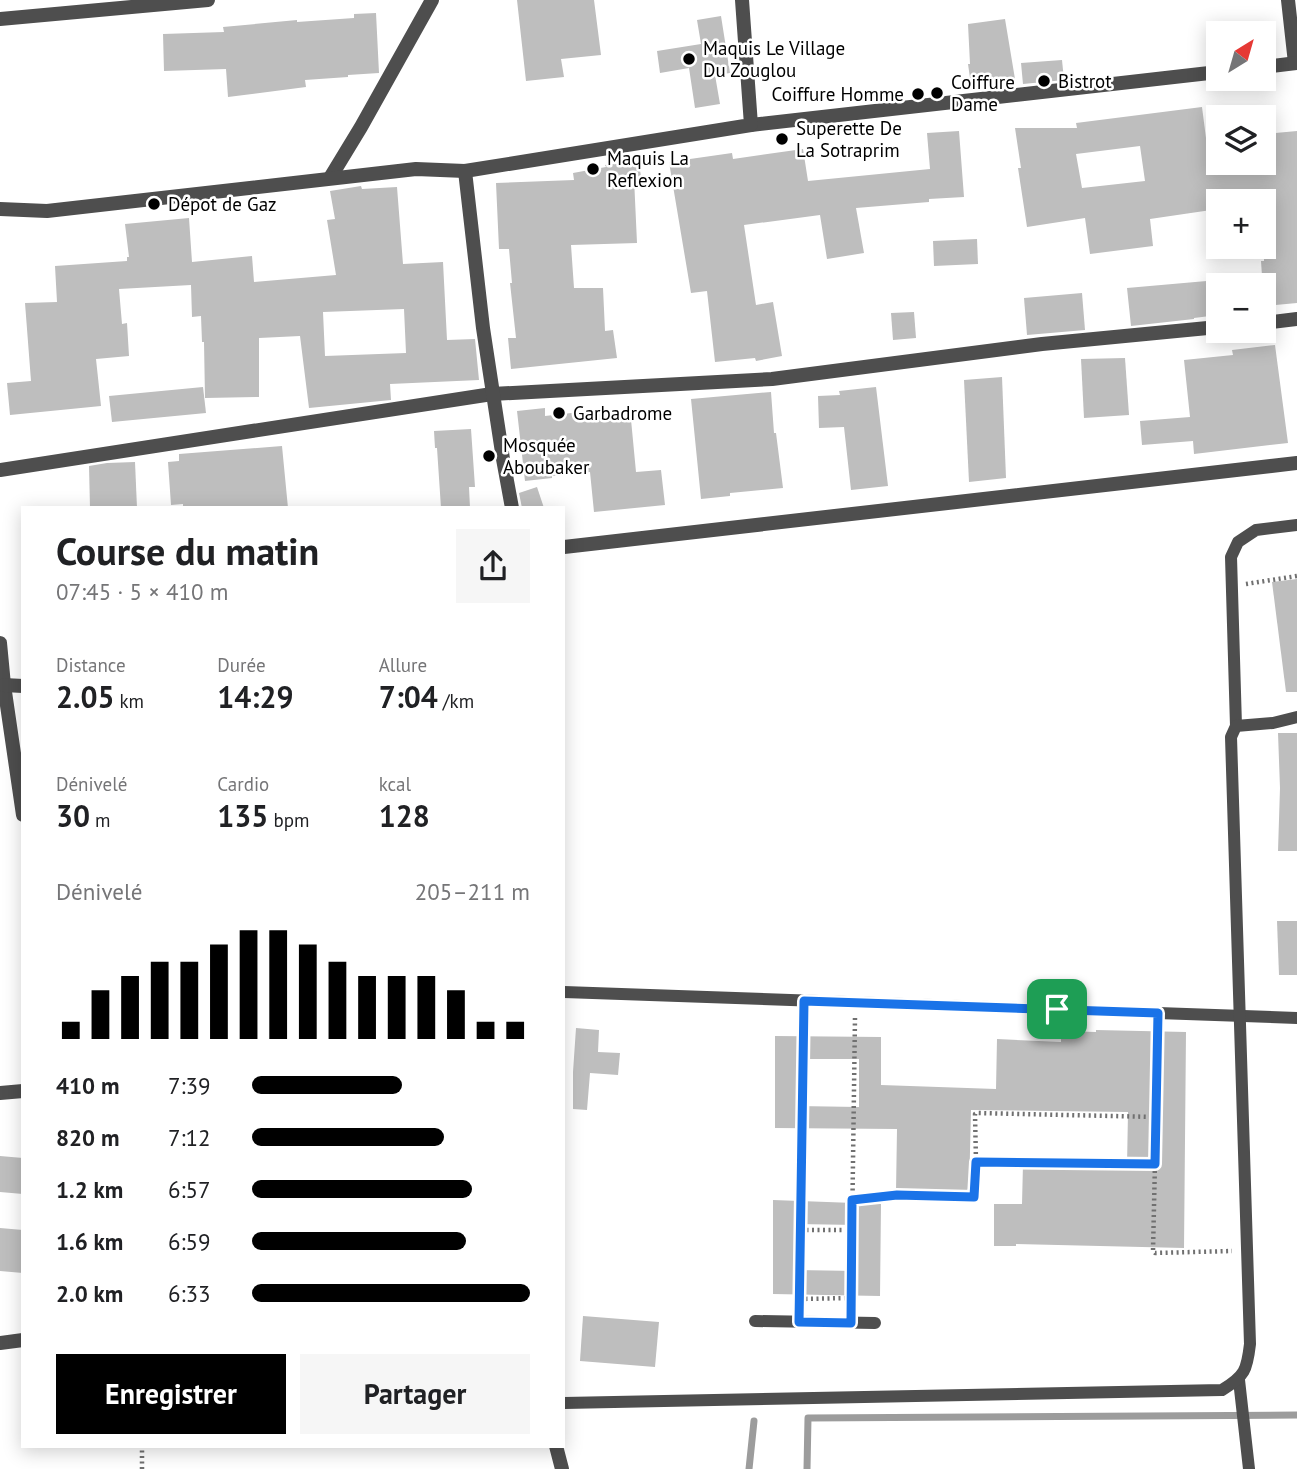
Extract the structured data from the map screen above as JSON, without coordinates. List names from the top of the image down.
{
  "places": [
    "Maquis Le Village Du Zouglou",
    "Bistrot",
    "Coiffure Dame",
    "Coiffure Homme",
    "Superette De La Sotraprim",
    "Maquis La Reflexion",
    "Dépot de Gaz",
    "Garbadrome",
    "Mosquée Aboubaker"
  ],
  "north": "top right",
  "page": {
    "map_buttons": ["+", "−"],
    "heading": ["Course du matin", "07:45 · 5 × 410 m"],
    "stats": [
      ["Distance", "2.05 km"],
      ["Durée", "14:29"],
      ["Allure", "7:04 /km"],
      ["Dénivelé", "30 m"],
      ["Cardio", "135 bpm"],
      ["kcal", "128"]
    ],
    "chart": ["Dénivelé", "205–211 m"],
    "list": [
      {
        "name": "410 m",
        "note": "7:39"
      },
      {
        "name": "820 m",
        "note": "7:12"
      },
      {
        "name": "1.2 km",
        "note": "6:57"
      },
      {
        "name": "1.6 km",
        "note": "6:59"
      },
      {
        "name": "2.0 km",
        "note": "6:33"
      }
    ],
    "buttons": ["Enregistrer", "Partager"]
  }
}
